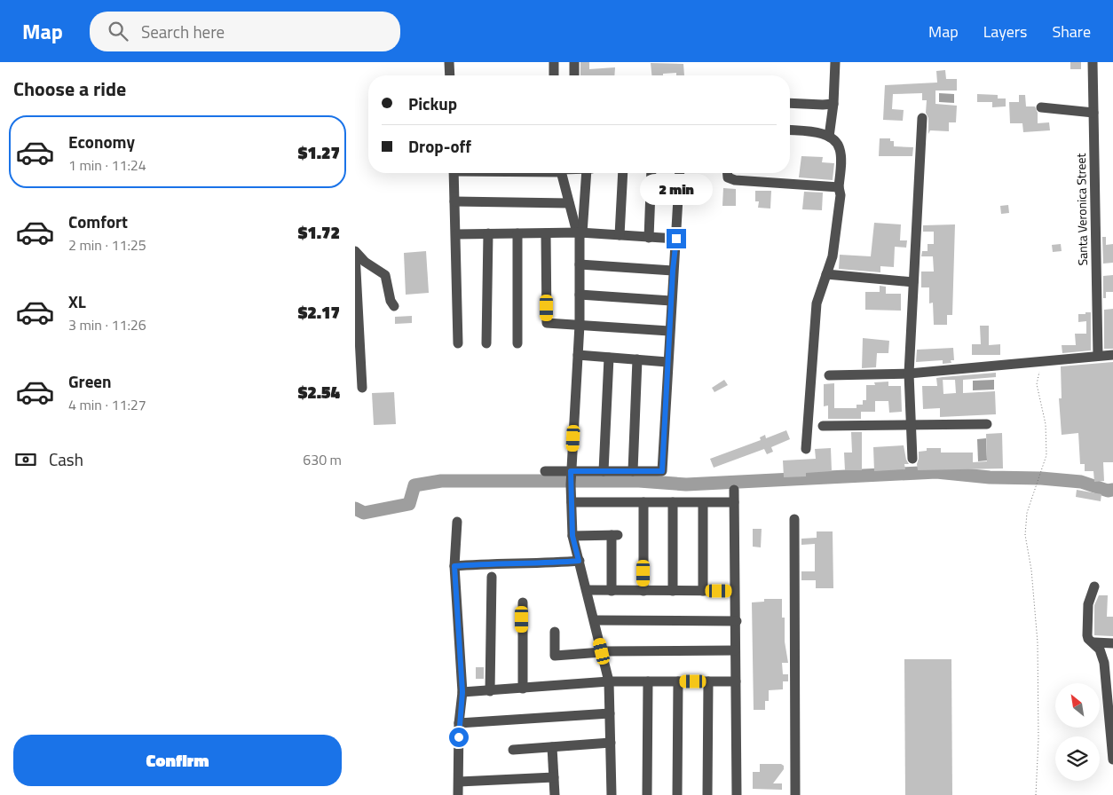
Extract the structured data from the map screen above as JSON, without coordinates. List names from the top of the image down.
{
  "streets": {
    "street": ["Santa Veronica Street"]
  },
  "north": "top left",
  "page": {
    "header": "Map",
    "search": "Search here",
    "nav": ["Map", "Layers", "Share"],
    "heading": "Choose a ride",
    "banner": ["Pickup", "Drop-off"],
    "list": [
      {
        "name": "Economy",
        "note": "1 min · 11:24",
        "value": "$1.27"
      },
      {
        "name": "Comfort",
        "note": "2 min · 11:25",
        "value": "$1.72"
      },
      {
        "name": "XL",
        "note": "3 min · 11:26",
        "value": "$2.17"
      },
      {
        "name": "Green",
        "note": "4 min · 11:27",
        "value": "$2.54"
      }
    ],
    "bubble": "2 min",
    "pay": ["Cash", "630 m"],
    "buttons": "Confirm"
  }
}
